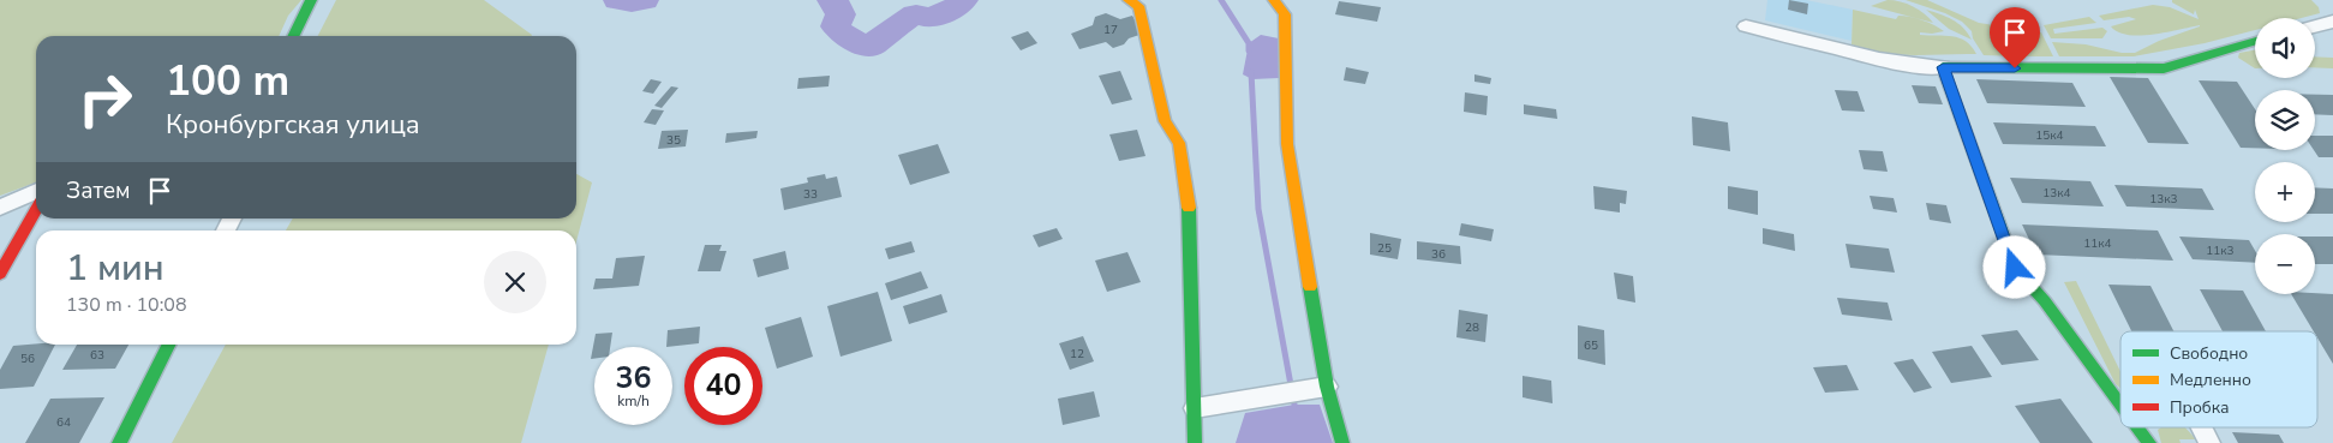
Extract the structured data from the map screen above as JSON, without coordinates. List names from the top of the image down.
{
  "house_numbers": [
    "17",
    "15к4",
    "35",
    "13к4",
    "33",
    "13к3",
    "11к4",
    "25",
    "11к3",
    "36",
    "28",
    "65",
    "12",
    "63",
    "56",
    "64"
  ],
  "legend": ["Свободно", "Медленно", "Пробка"],
  "page": {
    "map_buttons": ["+", "−"],
    "turn": ["100 m", "Кронбургская улица"],
    "then": "Затем",
    "heading": ["1 мин", "130 m · 10:08"],
    "speed": "36 km/h",
    "limit": "40"
  }
}
